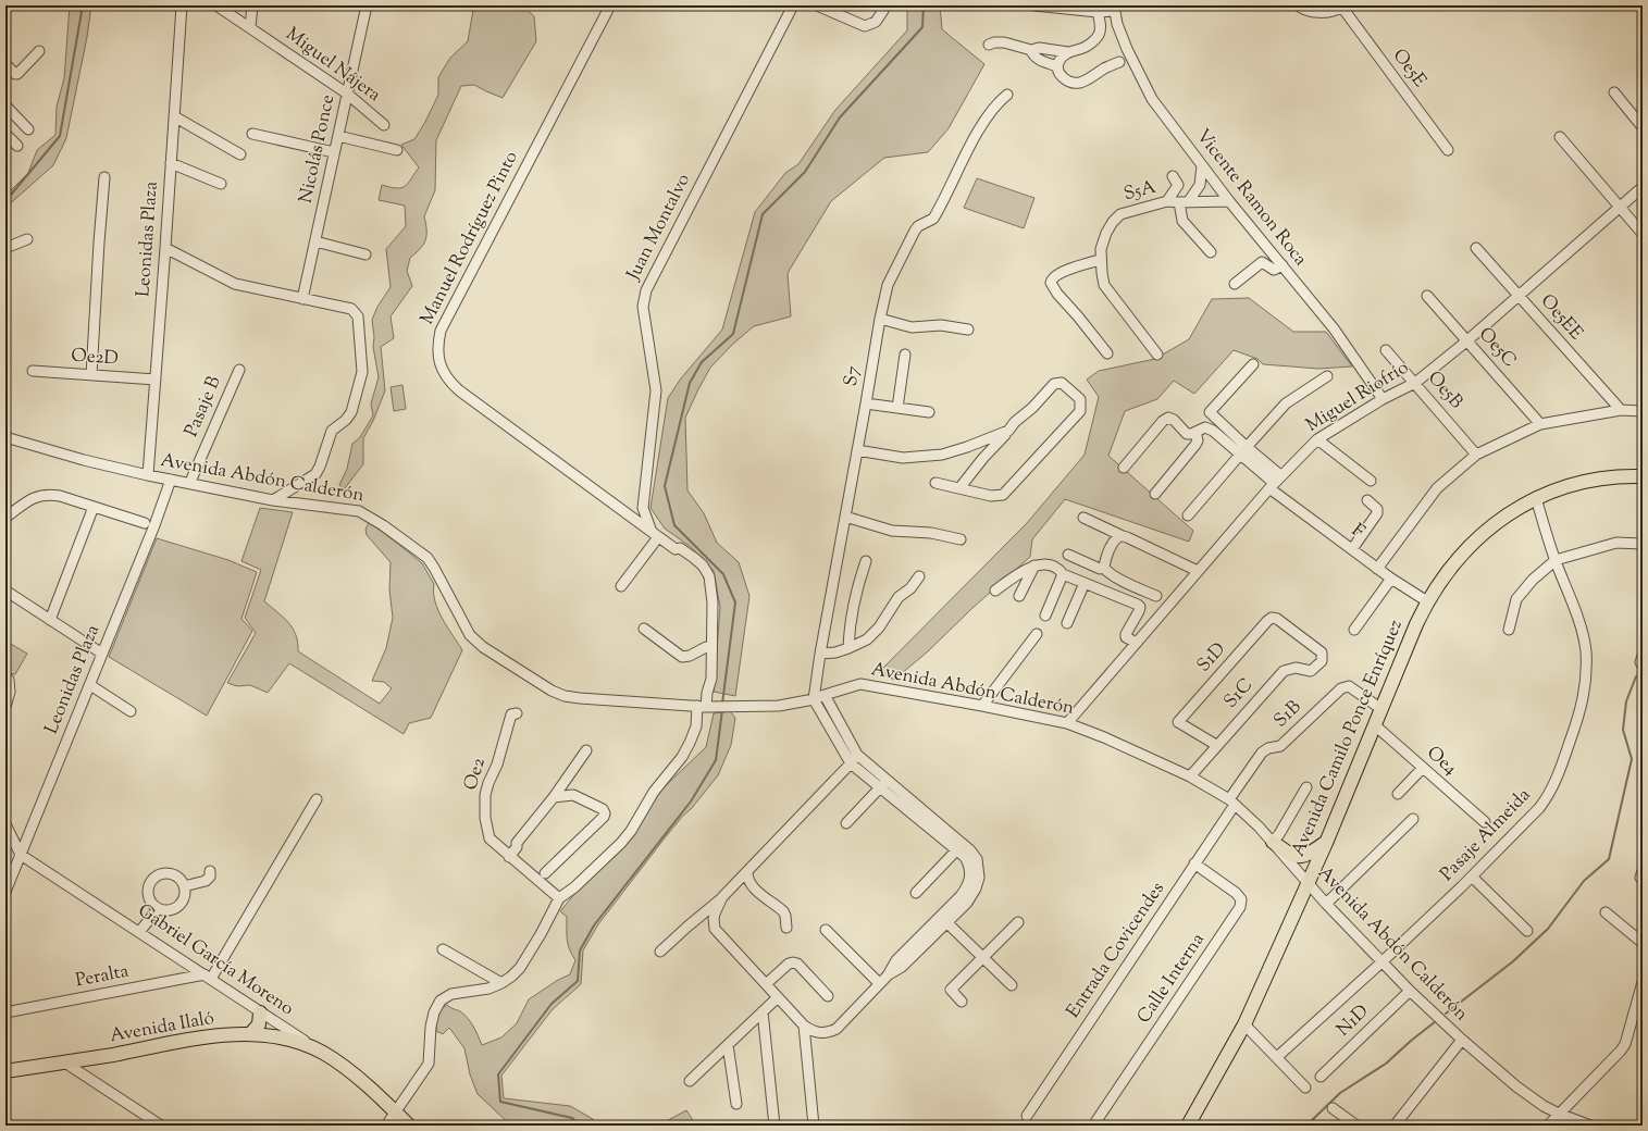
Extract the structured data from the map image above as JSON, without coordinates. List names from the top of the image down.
{
  "streets": {
    "main road": ["Avenida Camilo Ponce Enríquez", "Gabriel García Moreno", "Avenida Ilaló"],
    "street": [
      "Miguel Nájera",
      "Oe5E",
      "Nicolás Ponce",
      "S5A",
      "Vicente Ramon Roca",
      "Juan Montalvo",
      "Manuel Rodríguez Pinto",
      "Leonidas Plaza",
      "Oe5EE",
      "Oe5C",
      "Oe2D",
      "S7",
      "Oe5B",
      "Miguel Riofrío",
      "Pasaje B",
      "Avenida Abdón Calderón",
      "F",
      "S1D",
      "S1C",
      "S1B",
      "Oe4",
      "Oe2",
      "Pasaje Almeida",
      "Entrada Covicendes",
      "Peralta",
      "Calle Interna",
      "N1D"
    ]
  },
  "crossings": [
    ["Miguel Nájera", "Nicolás Ponce"],
    ["S5A", "Vicente Ramon Roca"],
    ["Vicente Ramon Roca", "Miguel Riofrío"],
    ["Juan Montalvo", "Manuel Rodríguez Pinto"],
    ["Leonidas Plaza", "Oe2D"],
    ["Leonidas Plaza", "Avenida Abdón Calderón"],
    ["Leonidas Plaza", "Gabriel García Moreno"],
    ["Oe5EE", "Miguel Riofrío"],
    ["Oe5C", "Miguel Riofrío"],
    ["S7", "Avenida Abdón Calderón"],
    ["Oe5B", "Miguel Riofrío"],
    ["Miguel Riofrío", "Avenida Abdón Calderón"],
    ["Miguel Riofrío", "F"],
    ["Pasaje B", "Avenida Abdón Calderón"],
    ["Avenida Abdón Calderón", "S1C"],
    ["Avenida Abdón Calderón", "S1B"],
    ["Avenida Abdón Calderón", "Avenida Camilo Ponce Enríquez"],
    ["Avenida Abdón Calderón", "Pasaje Almeida"],
    ["Avenida Abdón Calderón", "Entrada Covicendes"],
    ["Avenida Abdón Calderón", "N1D"],
    ["F", "Avenida Camilo Ponce Enríquez"],
    ["S1D", "S1C"],
    ["S1B", "Avenida Camilo Ponce Enríquez"],
    ["S1B", "Entrada Covicendes"],
    ["Avenida Camilo Ponce Enríquez", "Oe4"],
    ["Avenida Camilo Ponce Enríquez", "Pasaje Almeida"],
    ["Entrada Covicendes", "Calle Interna"],
    ["Gabriel García Moreno", "Peralta"],
    ["Gabriel García Moreno", "Avenida Ilaló"]
  ]
}
